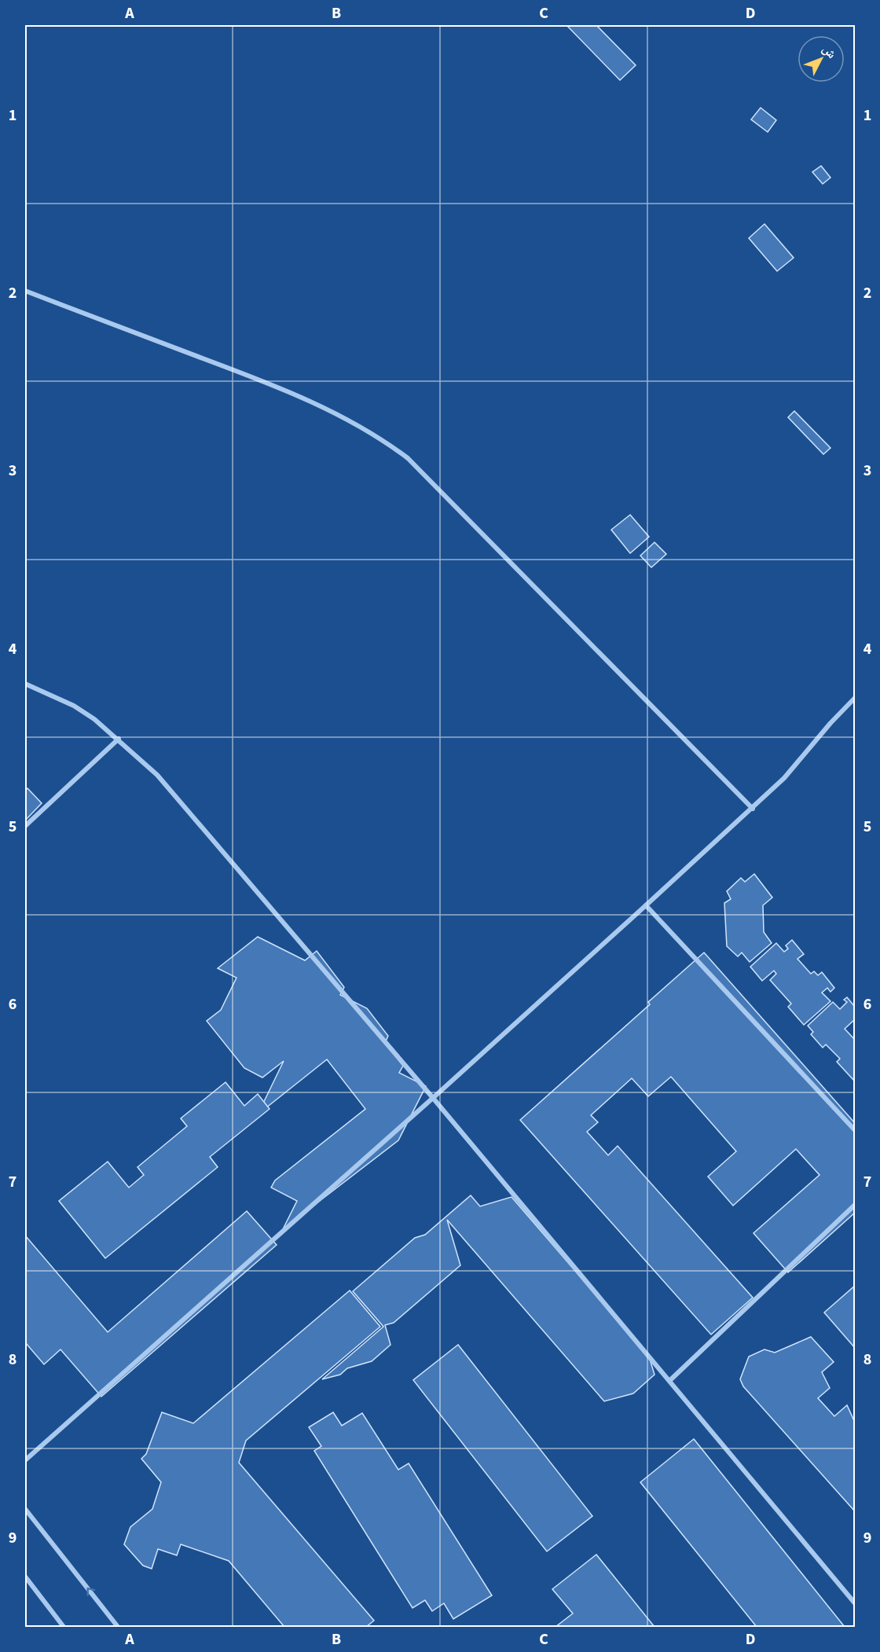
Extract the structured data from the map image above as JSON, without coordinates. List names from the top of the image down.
{
  "north": "top right",
  "grid": {
    "columns": [
      "A",
      "B",
      "C",
      "D"
    ],
    "rows": [
      "1",
      "2",
      "3",
      "4",
      "5",
      "6",
      "7",
      "8",
      "9"
    ]
  }
}
